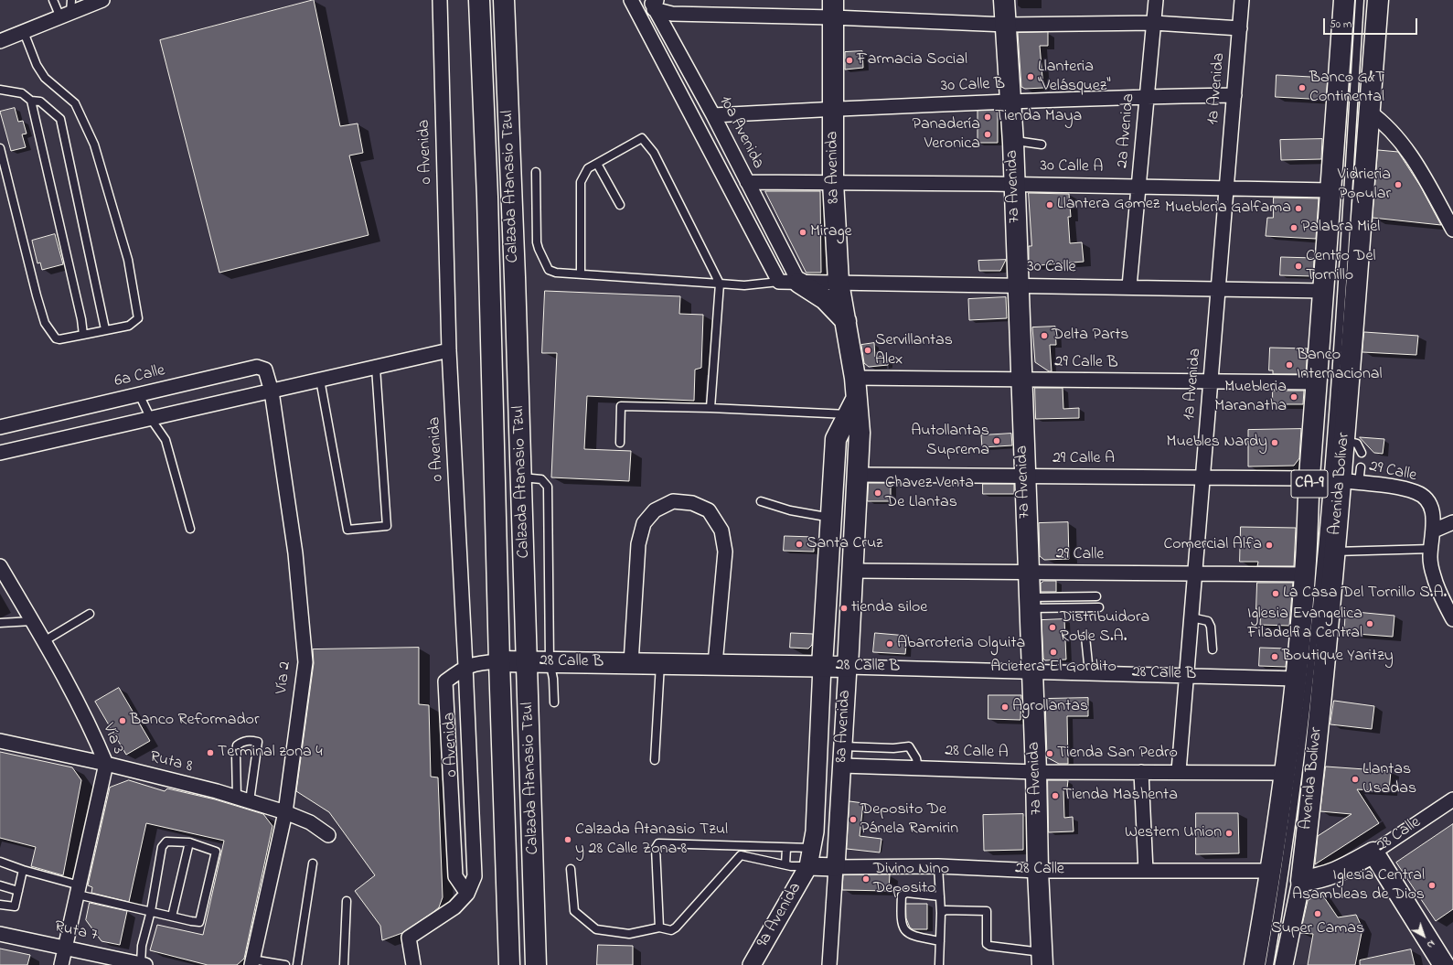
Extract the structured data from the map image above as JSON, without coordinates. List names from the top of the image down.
{
  "streets": {
    "main road": [
      "8a Avenida",
      "Calzada Atanasio Tzul",
      "7a Avenida",
      "CA-9",
      "Avenida Bolívar",
      "28 Calle B",
      "28 Calle"
    ],
    "street": [
      "30 Calle B",
      "1a Avenida",
      "2a Avenida",
      "10a Avenida",
      "0 Avenida",
      "30 Calle A",
      "30 Calle",
      "29 Calle B",
      "6a Calle",
      "29 Calle A",
      "29 Calle",
      "Vía 2",
      "Vía 3",
      "28 Calle A",
      "Ruta 8",
      "9a Avenida",
      "Ruta 7"
    ]
  },
  "crossings": [
    ["30 Calle B", "1a Avenida"],
    ["30 Calle B", "2a Avenida"],
    ["30 Calle B", "10a Avenida"],
    ["30 Calle B", "8a Avenida"],
    ["30 Calle B", "7a Avenida"],
    ["1a Avenida", "30 Calle A"],
    ["1a Avenida", "30 Calle"],
    ["1a Avenida", "29 Calle B"],
    ["1a Avenida", "29 Calle A"],
    ["1a Avenida", "29 Calle"],
    ["1a Avenida", "28 Calle B"],
    ["1a Avenida", "28 Calle A"],
    ["2a Avenida", "30 Calle A"],
    ["2a Avenida", "30 Calle"],
    ["10a Avenida", "30 Calle A"],
    ["10a Avenida", "30 Calle"],
    ["0 Avenida", "28 Calle B"],
    ["8a Avenida", "30 Calle A"],
    ["8a Avenida", "30 Calle"],
    ["8a Avenida", "29 Calle B"],
    ["8a Avenida", "29 Calle A"],
    ["8a Avenida", "29 Calle"],
    ["8a Avenida", "28 Calle B"],
    ["8a Avenida", "28 Calle A"],
    ["8a Avenida", "28 Calle"],
    ["8a Avenida", "9a Avenida"],
    ["30 Calle A", "7a Avenida"],
    ["30 Calle A", "Avenida Bolívar"],
    ["Calzada Atanasio Tzul", "28 Calle B"],
    ["7a Avenida", "30 Calle"],
    ["7a Avenida", "29 Calle B"],
    ["7a Avenida", "29 Calle A"],
    ["7a Avenida", "29 Calle"],
    ["7a Avenida", "28 Calle B"],
    ["7a Avenida", "28 Calle A"],
    ["7a Avenida", "28 Calle"],
    ["30 Calle", "Avenida Bolívar"],
    ["29 Calle B", "Avenida Bolívar"],
    ["6a Calle", "Vía 2"],
    ["29 Calle A", "Avenida Bolívar"],
    ["29 Calle", "Avenida Bolívar"],
    ["Avenida Bolívar", "28 Calle B"],
    ["Avenida Bolívar", "28 Calle A"],
    ["Avenida Bolívar", "28 Calle"],
    ["Vía 2", "Ruta 8"],
    ["Vía 3", "Ruta 8"],
    ["Vía 3", "Ruta 7"],
    ["28 Calle", "9a Avenida"]
  ],
  "places": [
    "Farmacia Social",
    "Llanteria \"Velásquez\"",
    "Banco G&T Continental",
    "Tienda Maya",
    "Panadería Veronica",
    "Vidrieria Popular",
    "Llantera Gomez",
    "Muebleria Galfama",
    "Palabra Miel",
    "Mirage",
    "Centro Del Tornillo",
    "Delta Parts",
    "Servillantas Alex",
    "Banco Internacional",
    "Muebleria Maranatha",
    "Autollantas Suprema",
    "Muebles Nardy",
    "Chavez Venta De Llantas",
    "Santa Cruz",
    "Comercial Alfa",
    "La Casa Del Tornillo S.A.",
    "tienda siloe",
    "Iglesia Evangelica Filadelfia Central",
    "Distribuidora Roble S.A.",
    "Abarroteria Olguita",
    "Acietera El Gordito",
    "Boutique Yaritzy",
    "Agrollantas",
    "Banco Reformador",
    "Terminal zona 4",
    "Tienda San Pedro",
    "Llantas Usadas",
    "Tienda Mashenta",
    "Deposito De Pánela Ramirin",
    "Western Union",
    "Calzada Atanasio Tzul y 28 Calle Zona 8",
    "Divino Nino Deposito",
    "Iglesia Central Asambleas de Dios",
    "Super Camas"
  ],
  "scale_bar": "50 m",
  "north": "bottom right"
}
